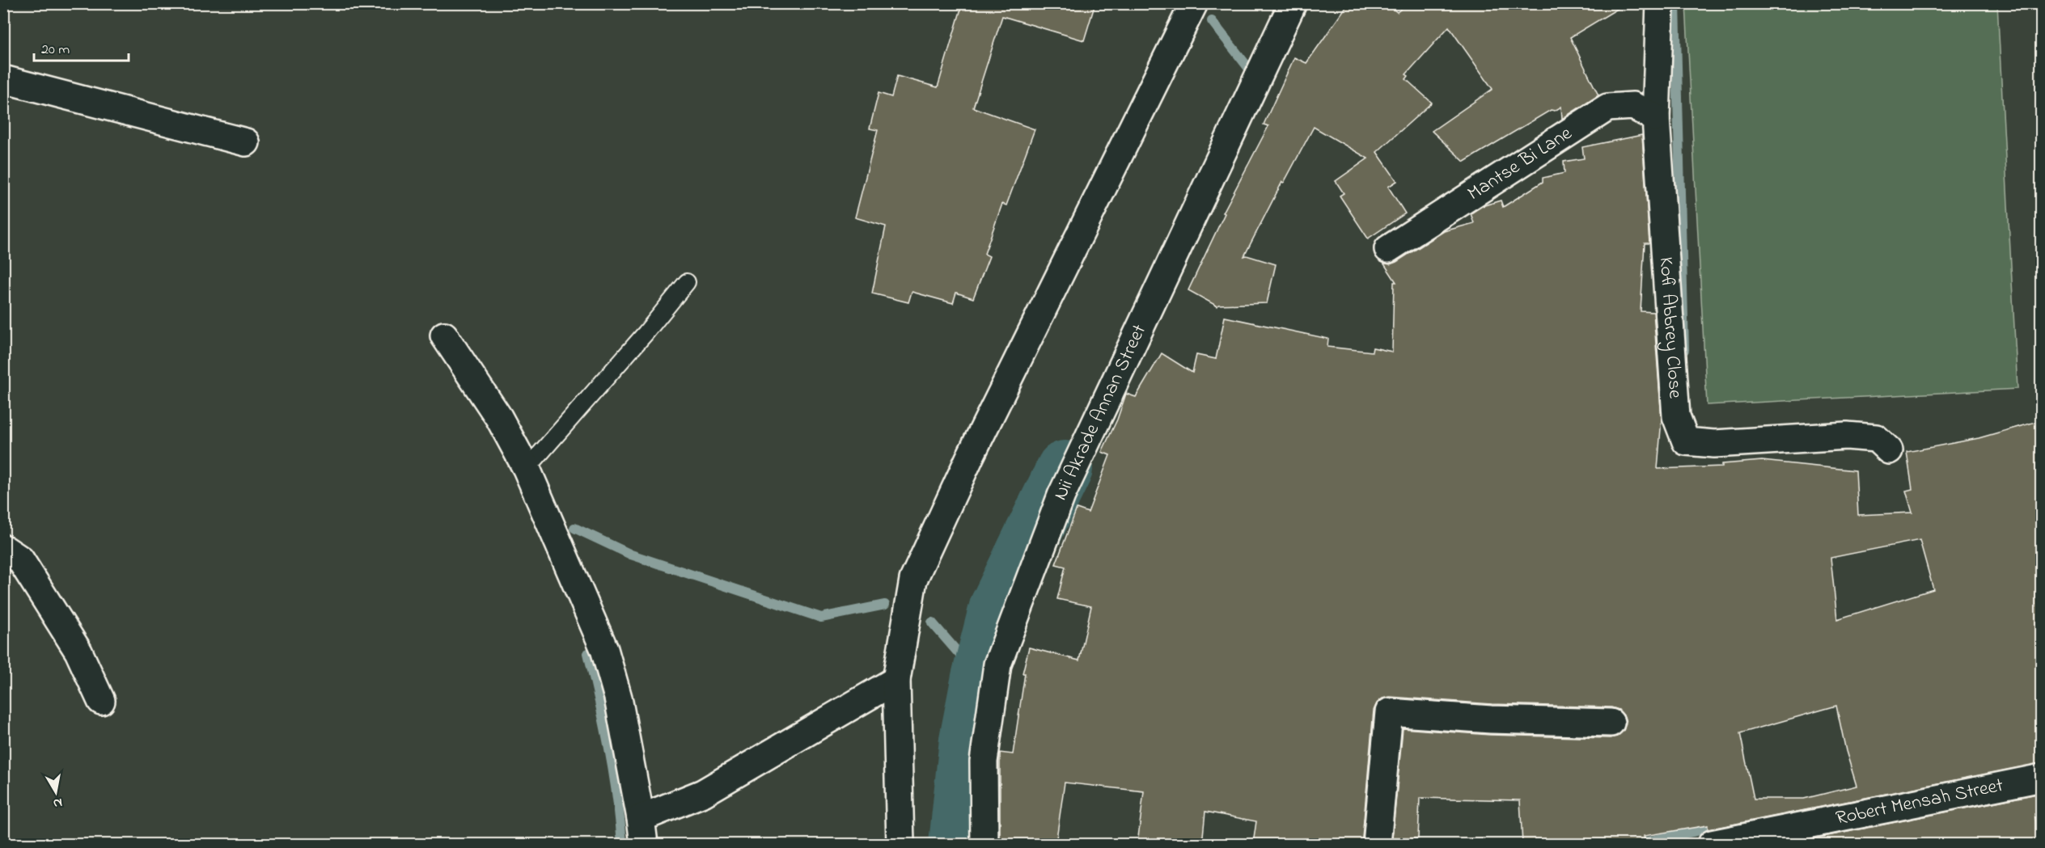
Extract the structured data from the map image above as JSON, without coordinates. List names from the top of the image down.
{
  "streets": {
    "street": [
      "Mantse Bi Lane",
      "Kofi Abbrey Close",
      "Nii Akrade Annan Street",
      "Robert Mensah Street"
    ]
  },
  "crossings": [
    ["Mantse Bi Lane", "Kofi Abbrey Close"]
  ],
  "scale_bar": "20 m",
  "north": "bottom"
}
